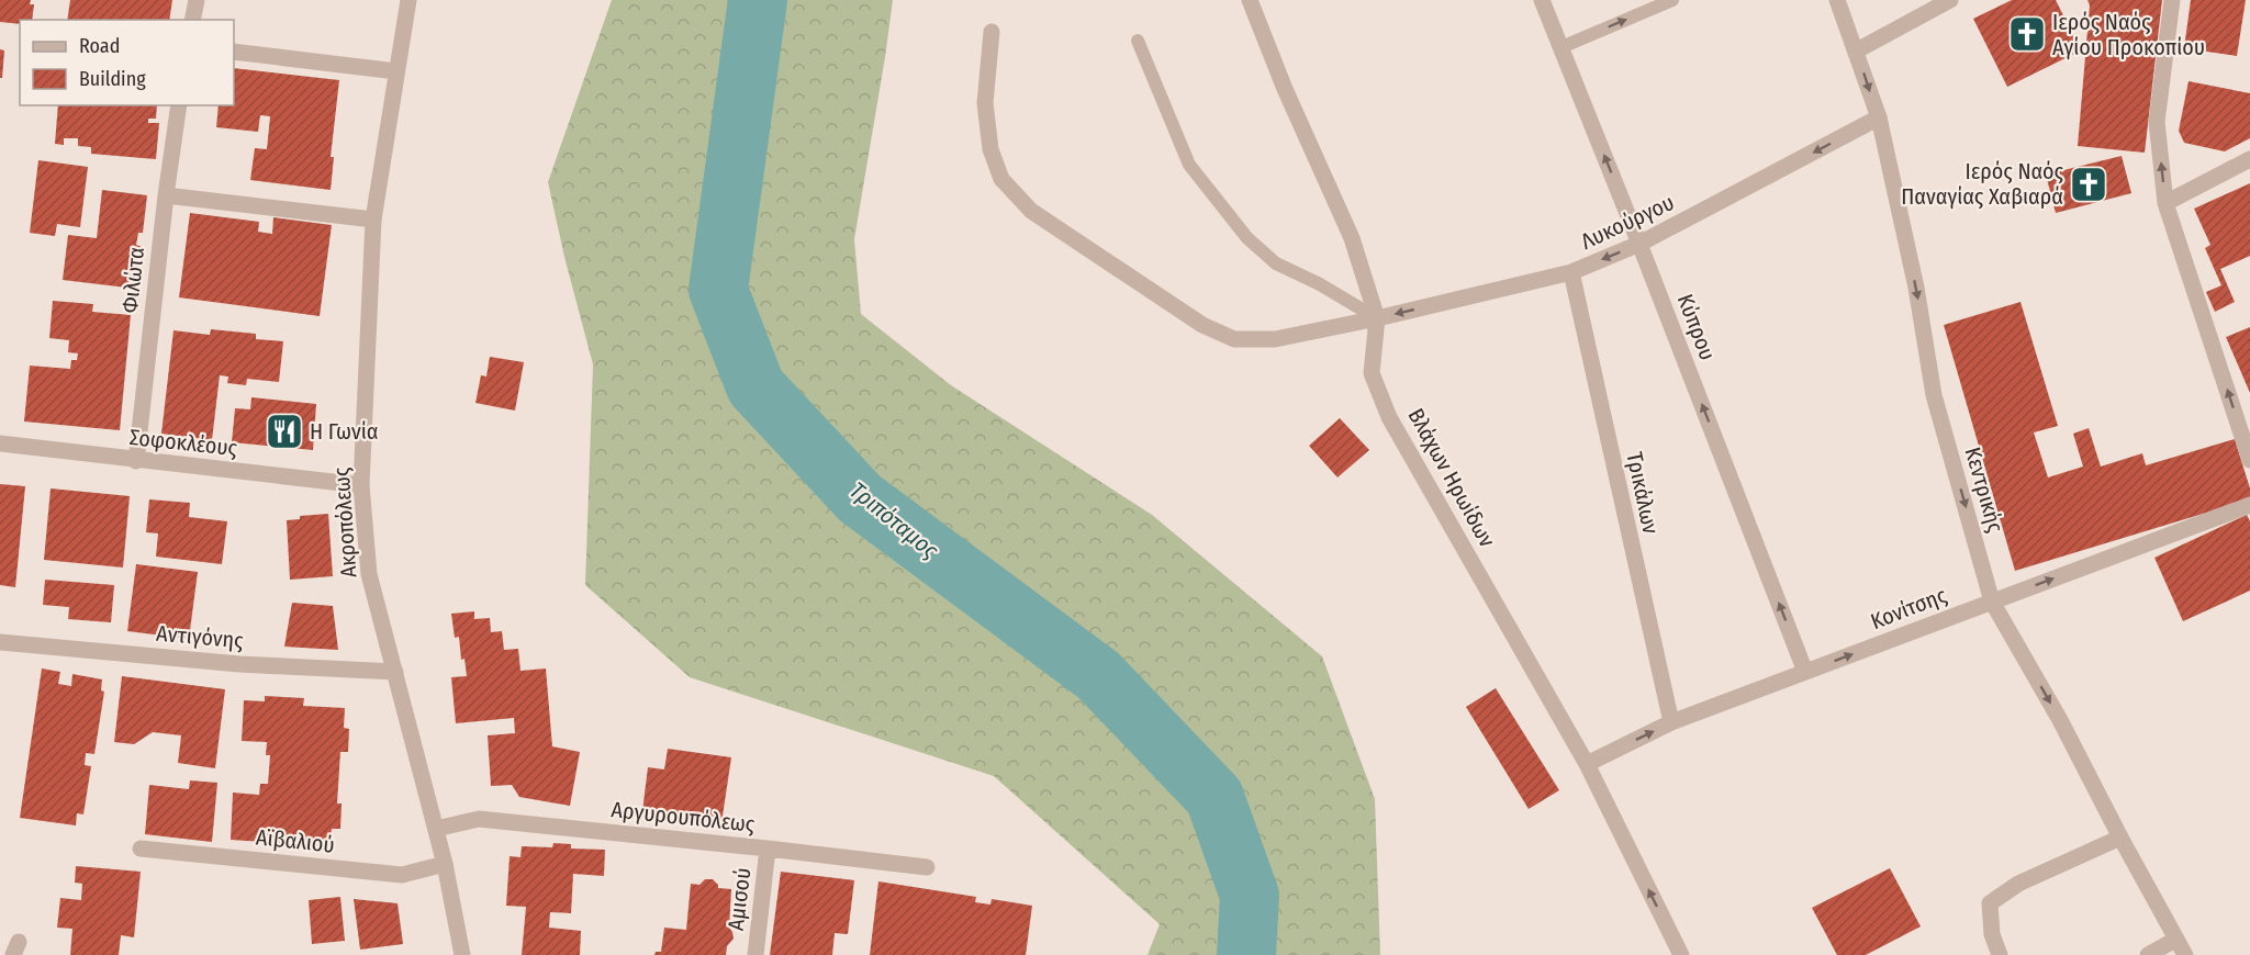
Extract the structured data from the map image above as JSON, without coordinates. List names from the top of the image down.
{
  "streets": {
    "street": [
      "Λυκούργου",
      "Φιλώτα",
      "Κύπρου",
      "Σοφοκλέους",
      "Βλάχων Ηρωίδων",
      "Κεντρικής",
      "Τρικάλων",
      "Ακροπόλεως",
      "Κονίτσης",
      "Αντιγόνης",
      "Αργυρουπόλεως",
      "Αϊβαλιού",
      "Αμισού"
    ]
  },
  "crossings": [
    ["Λυκούργου", "Κύπρου"],
    ["Λυκούργου", "Βλάχων Ηρωίδων"],
    ["Λυκούργου", "Κεντρικής"],
    ["Λυκούργου", "Τρικάλων"],
    ["Φιλώτα", "Σοφοκλέους"],
    ["Κύπρου", "Κονίτσης"],
    ["Σοφοκλέους", "Ακροπόλεως"],
    ["Βλάχων Ηρωίδων", "Κονίτσης"],
    ["Κεντρικής", "Κονίτσης"],
    ["Τρικάλων", "Κονίτσης"],
    ["Ακροπόλεως", "Αντιγόνης"],
    ["Ακροπόλεως", "Αργυρουπόλεως"],
    ["Ακροπόλεως", "Αϊβαλιού"],
    ["Αργυρουπόλεως", "Αμισού"]
  ],
  "one_way": [
    "Λυκούργου",
    "Κύπρου",
    "Κεντρικής",
    "Κονίτσης"
  ],
  "water": ["Τριπόταμος"],
  "places": {
    "church": ["Ιερός Ναός Αγίου Προκοπίου", "Ιερός Ναός Παναγίας Χαβιαρά"],
    "restaurant": ["Η Γωνία"]
  },
  "legend": ["Road", "Building"]
}
